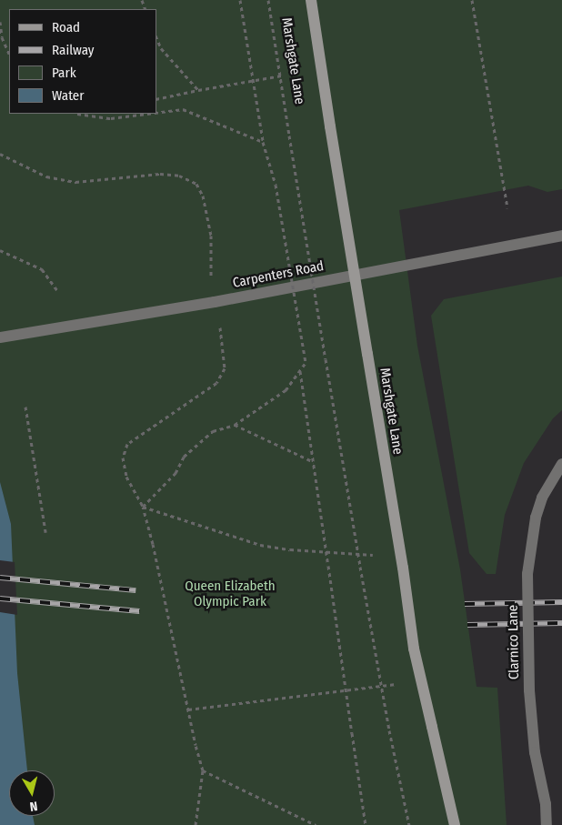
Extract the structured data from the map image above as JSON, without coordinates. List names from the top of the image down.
{
  "streets": {
    "street": ["Marshgate Lane", "Carpenters Road", "Clarnico Lane"]
  },
  "parks": ["Queen Elizabeth Olympic Park"],
  "legend": [
    "Road",
    "Railway",
    "Park",
    "Water"
  ],
  "north": "bottom"
}
